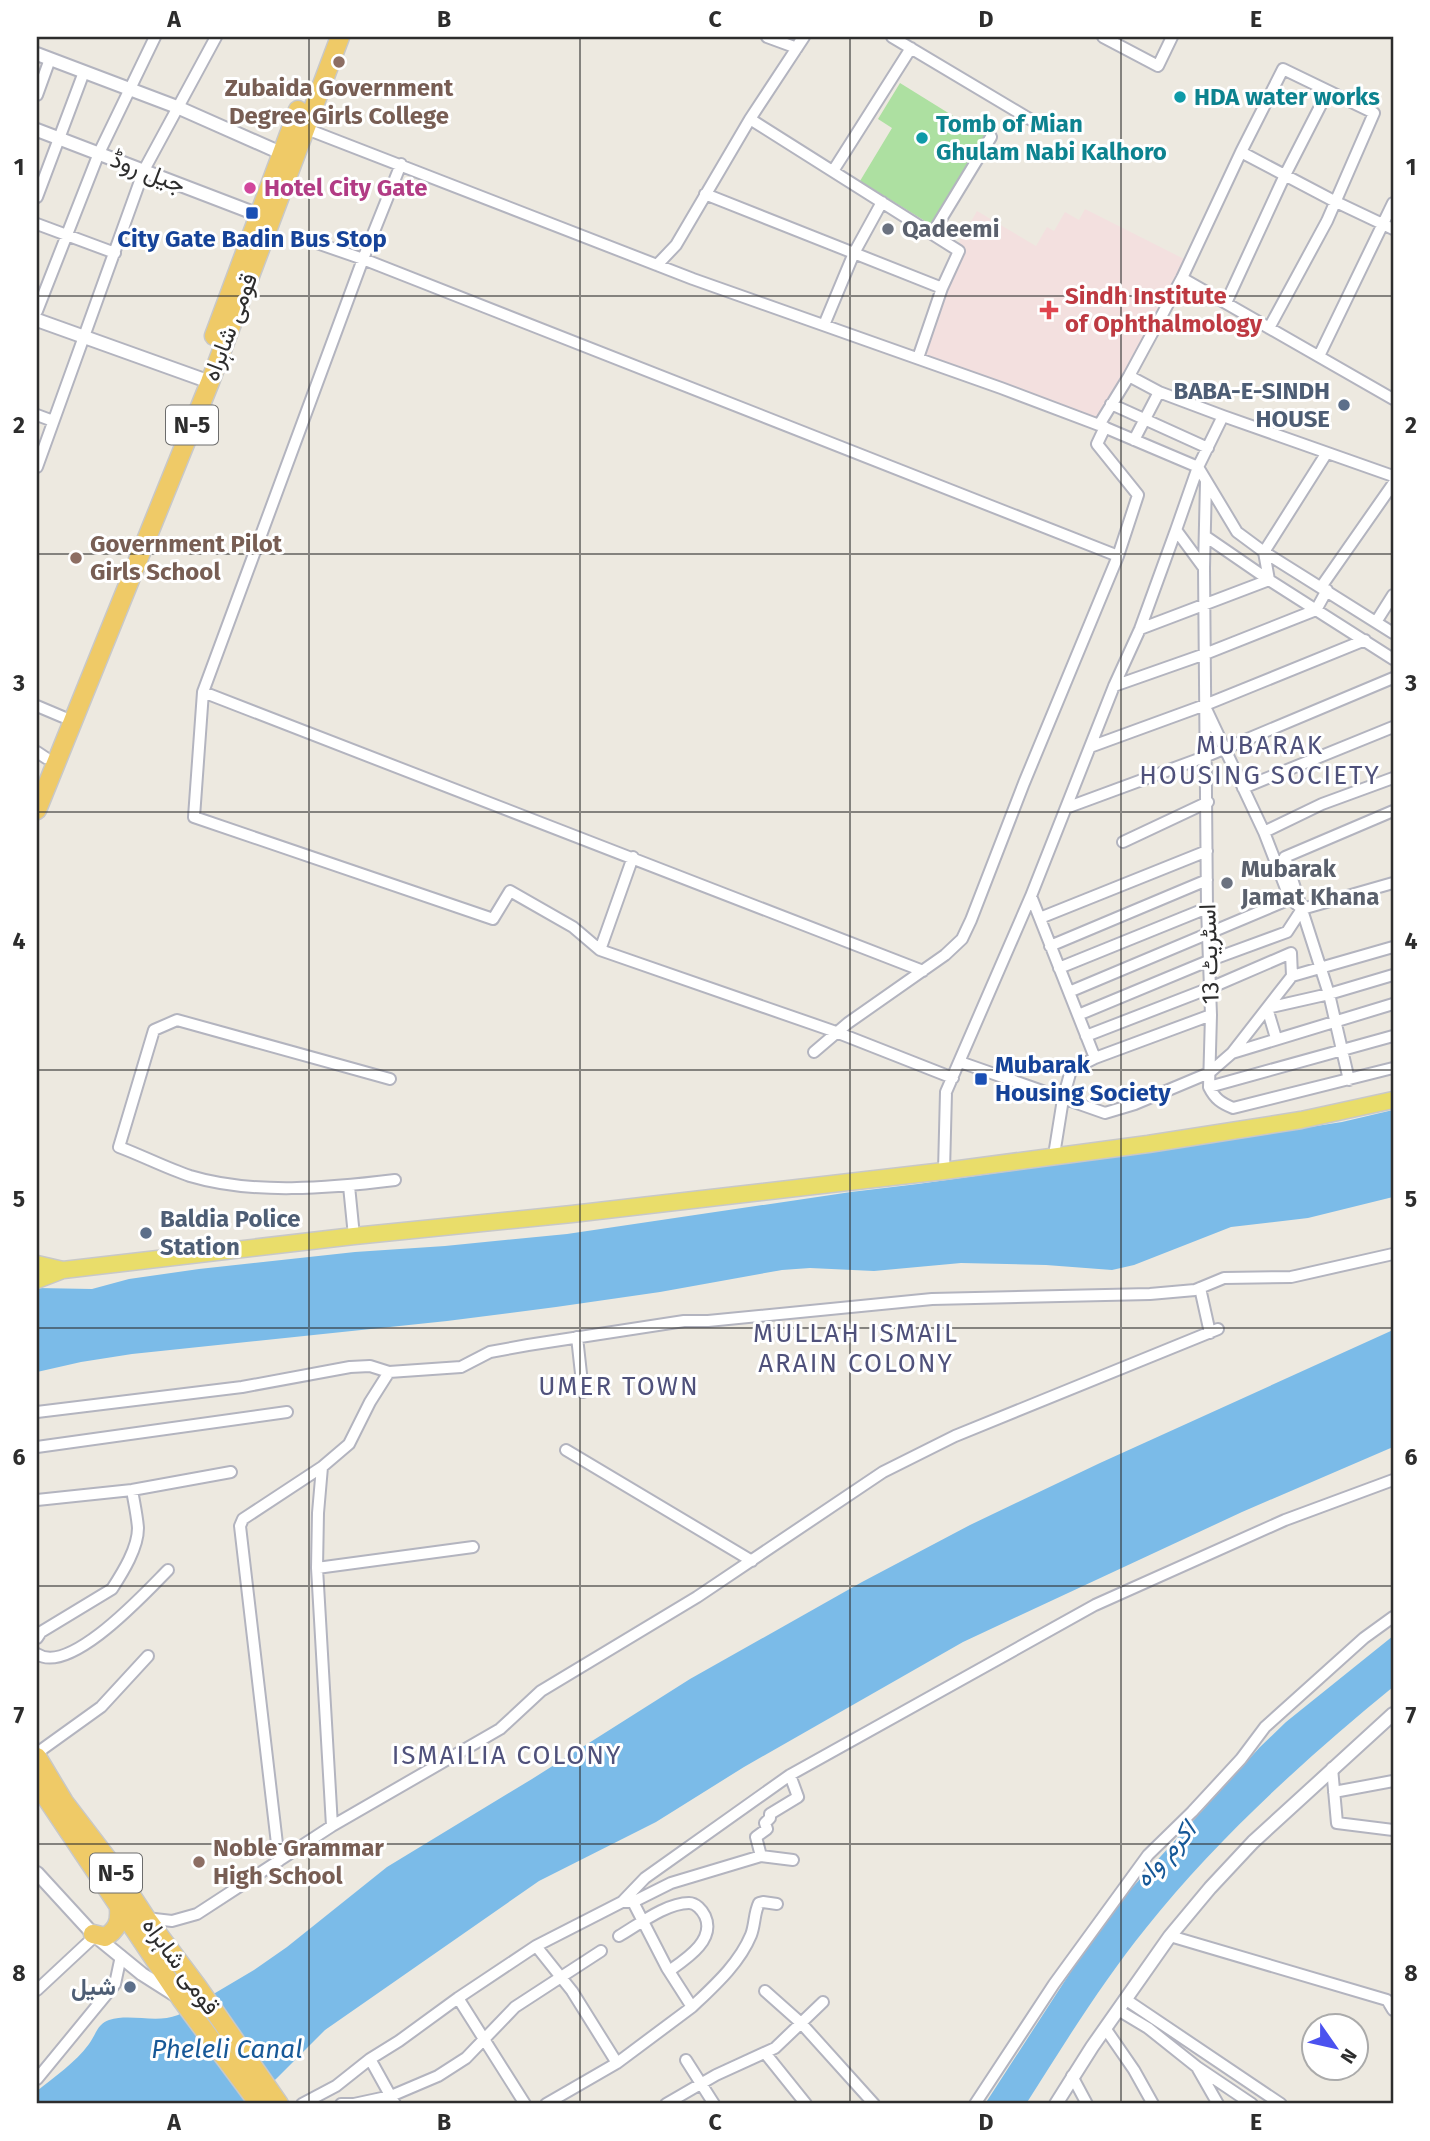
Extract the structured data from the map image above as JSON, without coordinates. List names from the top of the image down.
{
  "streets": {
    "highway": ["قومی شاہراہ", "N-5"],
    "street": ["جیل روڈ", "اسٹریٹ 13"]
  },
  "crossings": [
    ["جیل روڈ", "قومی شاہراہ"]
  ],
  "districts": [
    "MUBARAK HOUSING SOCIETY",
    "MULLAH ISMAIL ARAIN COLONY",
    "UMER TOWN",
    "ISMAILIA COLONY"
  ],
  "water": ["اکرم واہ", "Pheleli Canal"],
  "places": {
    "other": [
      "Zubaida Government Degree Girls College",
      "HDA water works",
      "Tomb of Mian Ghulam Nabi Kalhoro",
      "Hotel City Gate",
      "Qadeemi",
      "BABA-E-SINDH HOUSE",
      "Government Pilot Girls School",
      "Mubarak Jamat Khana",
      "Baldia Police Station",
      "Noble Grammar High School",
      "شیل"
    ],
    "transit": ["City Gate Badin Bus Stop", "Mubarak Housing Society"],
    "health": ["Sindh Institute of Ophthalmology"]
  },
  "north": "bottom right",
  "grid": {
    "columns": [
      "A",
      "B",
      "C",
      "D",
      "E"
    ],
    "rows": [
      "1",
      "2",
      "3",
      "4",
      "5",
      "6",
      "7",
      "8"
    ]
  }
}
